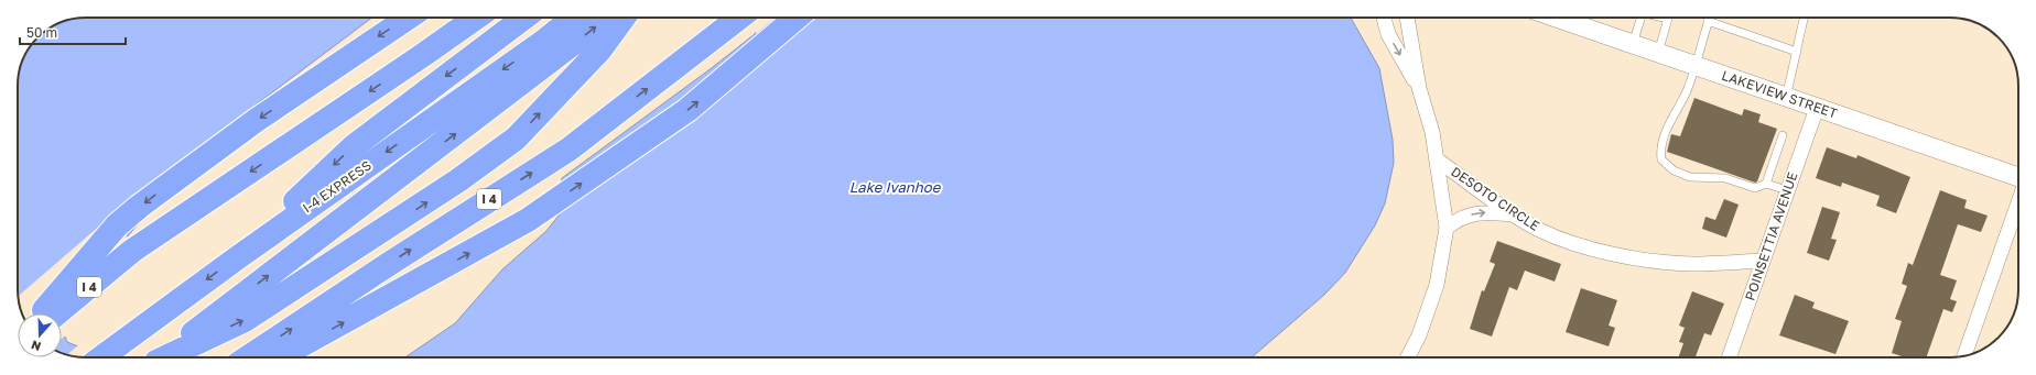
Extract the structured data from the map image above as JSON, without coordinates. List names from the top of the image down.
{
  "streets": {
    "highway": ["I-4 EXPRESS", "I 4"],
    "street": ["LAKEVIEW STREET", "DESOTO CIRCLE", "POINSETTIA AVENUE"]
  },
  "crossings": [
    ["LAKEVIEW STREET", "POINSETTIA AVENUE"],
    ["DESOTO CIRCLE", "POINSETTIA AVENUE"]
  ],
  "water": ["Lake Ivanhoe"],
  "scale_bar": "50 m",
  "north": "bottom"
}
